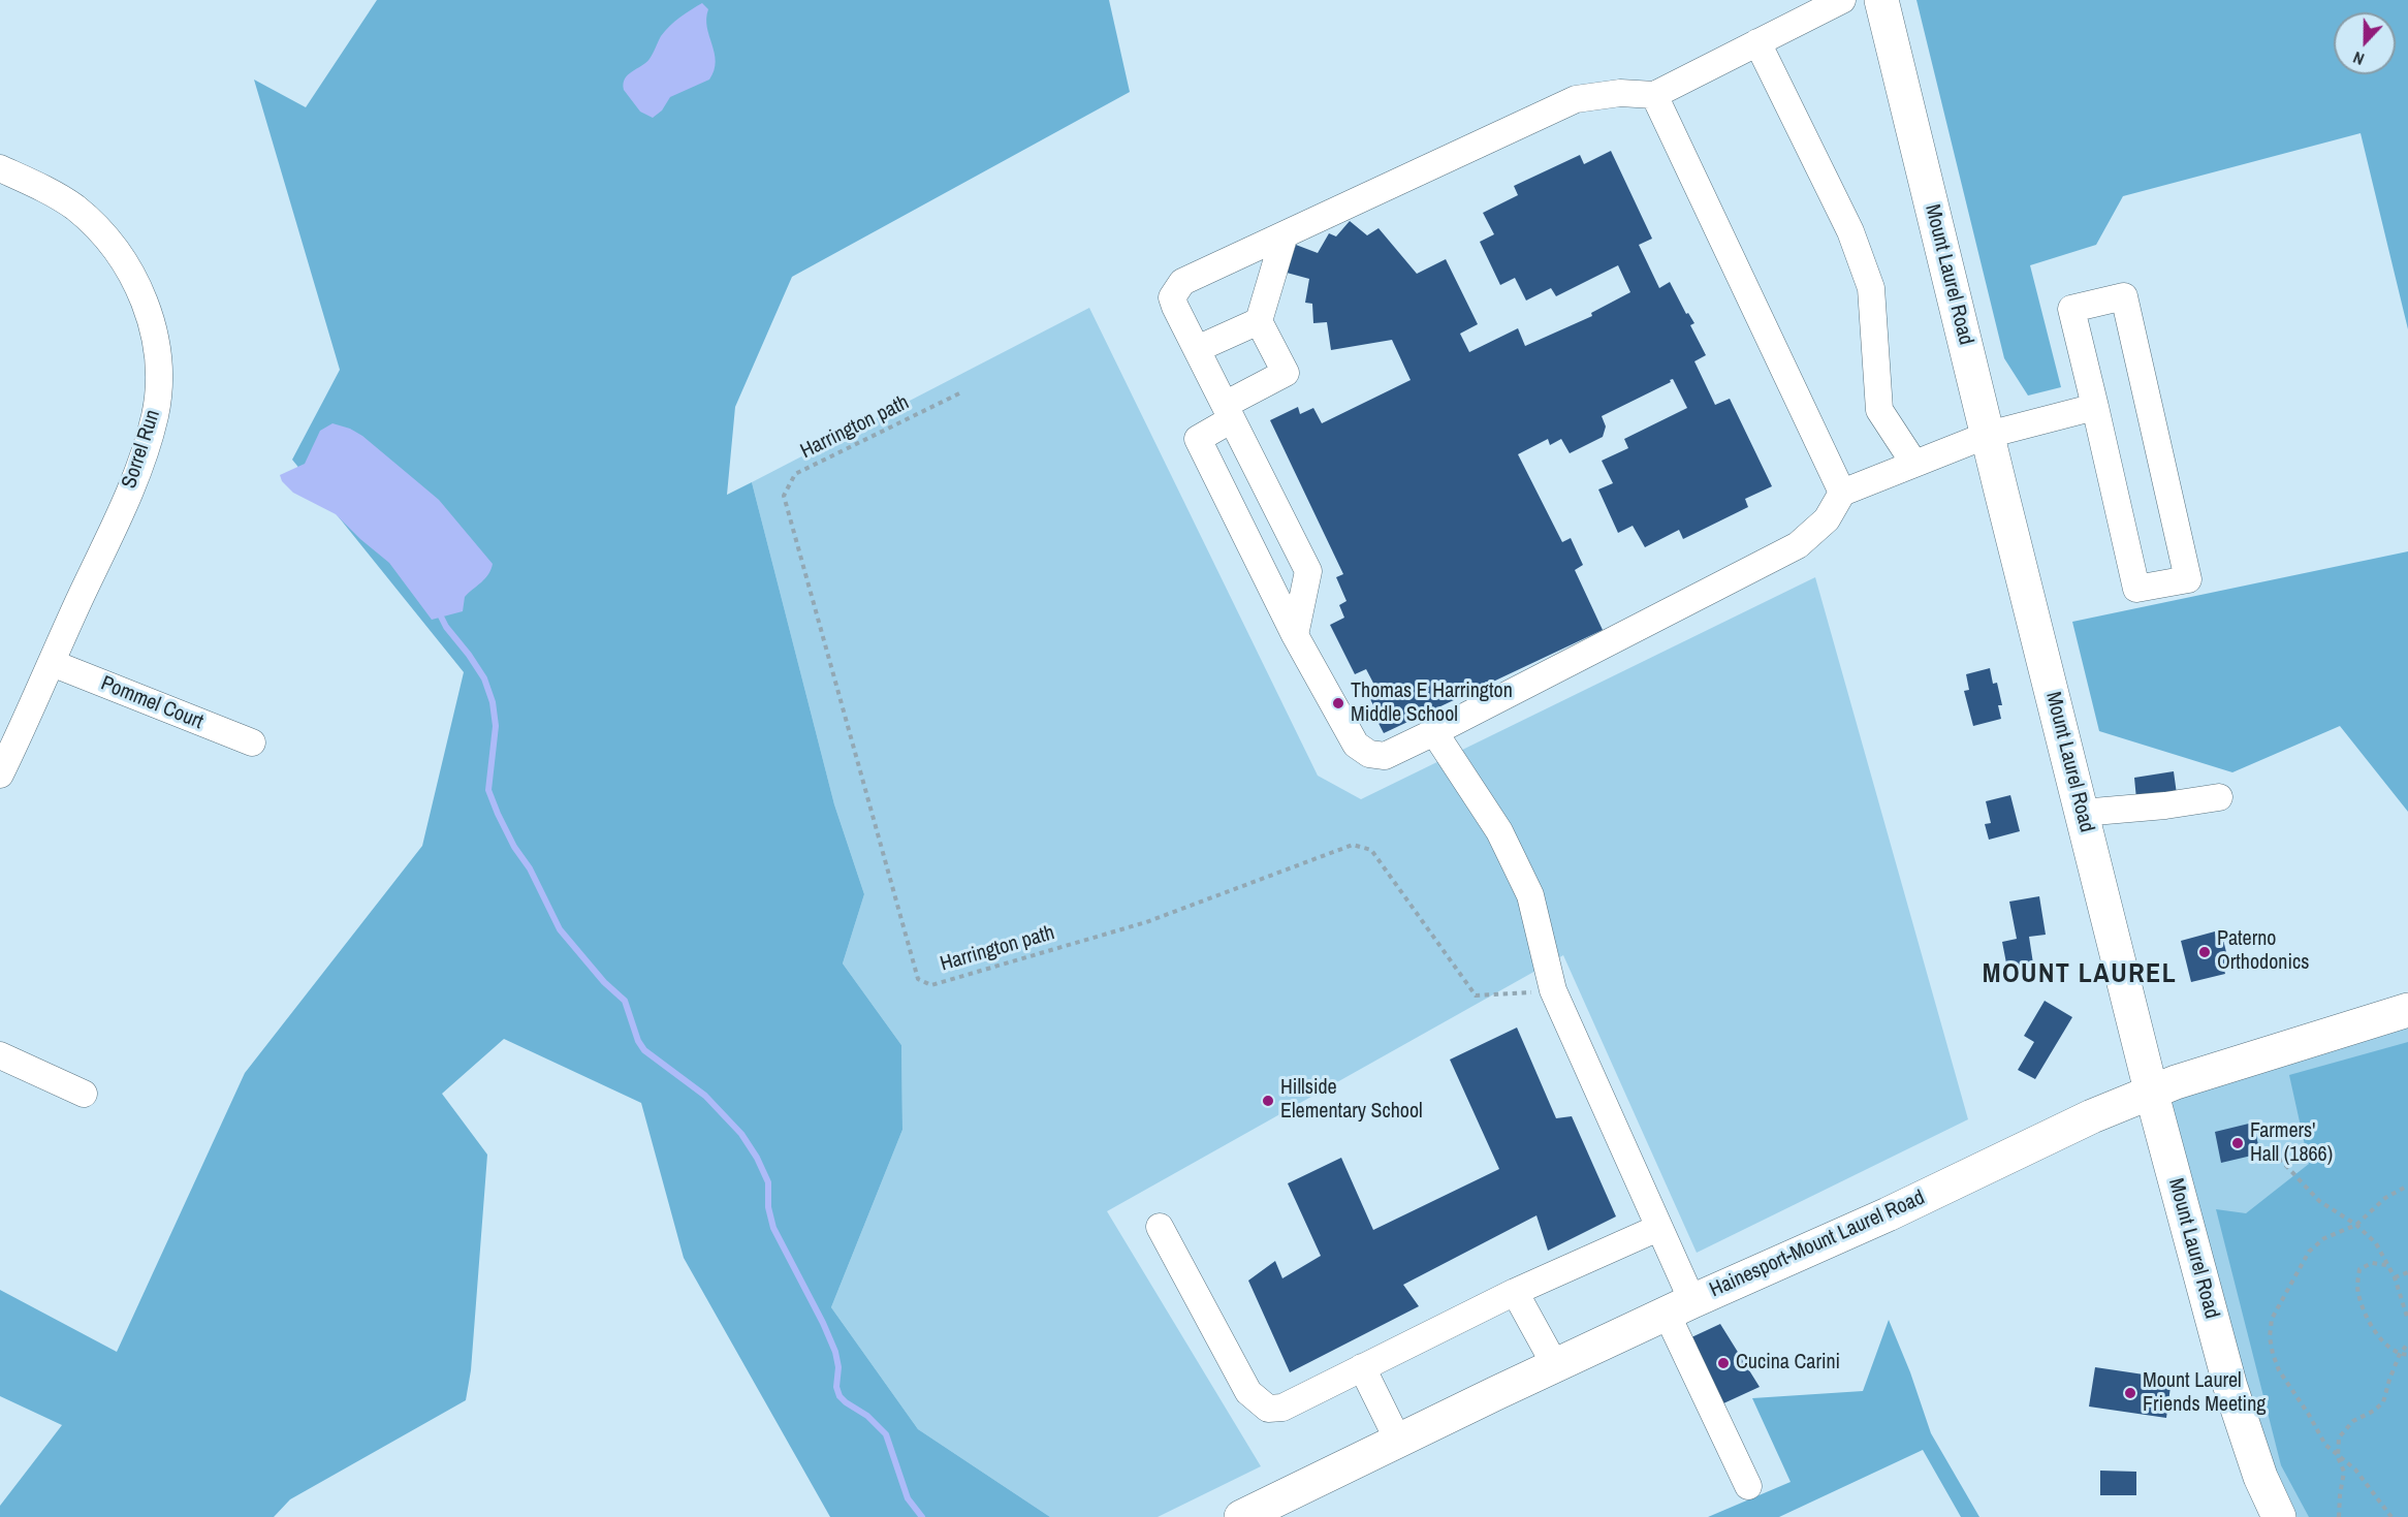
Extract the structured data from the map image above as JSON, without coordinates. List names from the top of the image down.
{
  "streets": {
    "main road": ["Mount Laurel Road", "Hainesport-Mount Laurel Road"],
    "street": ["Sorrel Run", "Pommel Court"],
    "path": ["Harrington path"]
  },
  "crossings": [
    ["Mount Laurel Road", "Hainesport-Mount Laurel Road"],
    ["Sorrel Run", "Pommel Court"]
  ],
  "districts": ["MOUNT LAUREL"],
  "places": [
    "Thomas E Harrington Middle School",
    "Paterno Orthodonics",
    "Hillside Elementary School",
    "Farmers' Hall (1866)",
    "Cucina Carini",
    "Mount Laurel Friends Meeting"
  ],
  "north": "bottom"
}
